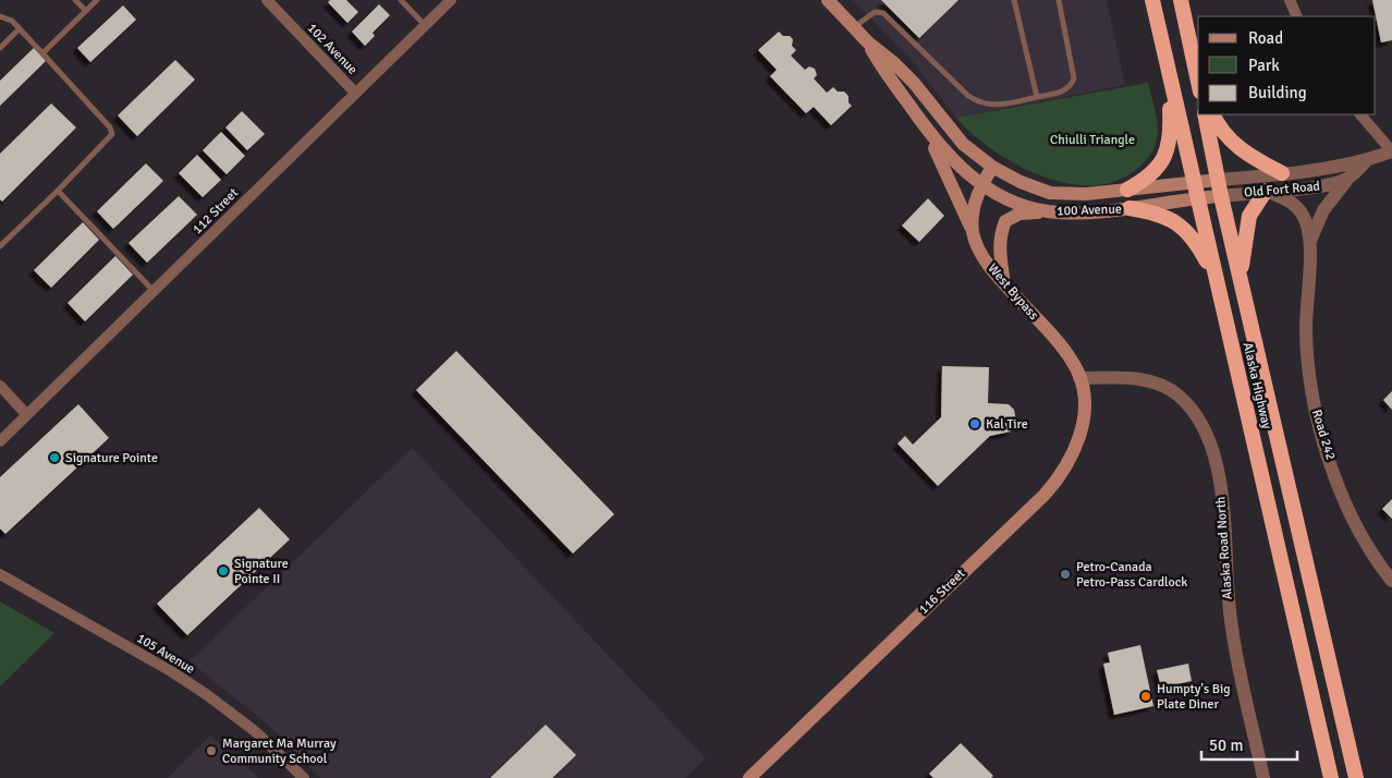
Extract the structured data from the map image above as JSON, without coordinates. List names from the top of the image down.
{
  "streets": {
    "highway": ["Alaska Highway"],
    "main road": ["100 Avenue", "West Bypass", "116 Street"],
    "street": [
      "102 Avenue",
      "Old Fort Road",
      "112 Street",
      "Road 242",
      "Alaska Road North",
      "105 Avenue"
    ]
  },
  "crossings": [
    ["102 Avenue", "112 Street"],
    ["Old Fort Road", "100 Avenue"],
    ["Old Fort Road", "Alaska Highway"],
    ["Old Fort Road", "Road 242"],
    ["100 Avenue", "West Bypass"],
    ["100 Avenue", "Alaska Highway"],
    ["West Bypass", "Alaska Road North"],
    ["West Bypass", "116 Street"],
    ["Alaska Road North", "116 Street"]
  ],
  "parks": ["Chiulli Triangle"],
  "places": [
    "Kal Tire",
    "Signature Pointe",
    "Signature Pointe II",
    "Petro-Canada Petro-Pass Cardlock",
    "Humpty's Big Plate Diner",
    "Margaret Ma Murray Community School"
  ],
  "legend": ["Road", "Park", "Building"],
  "scale_bar": "50 m"
}
